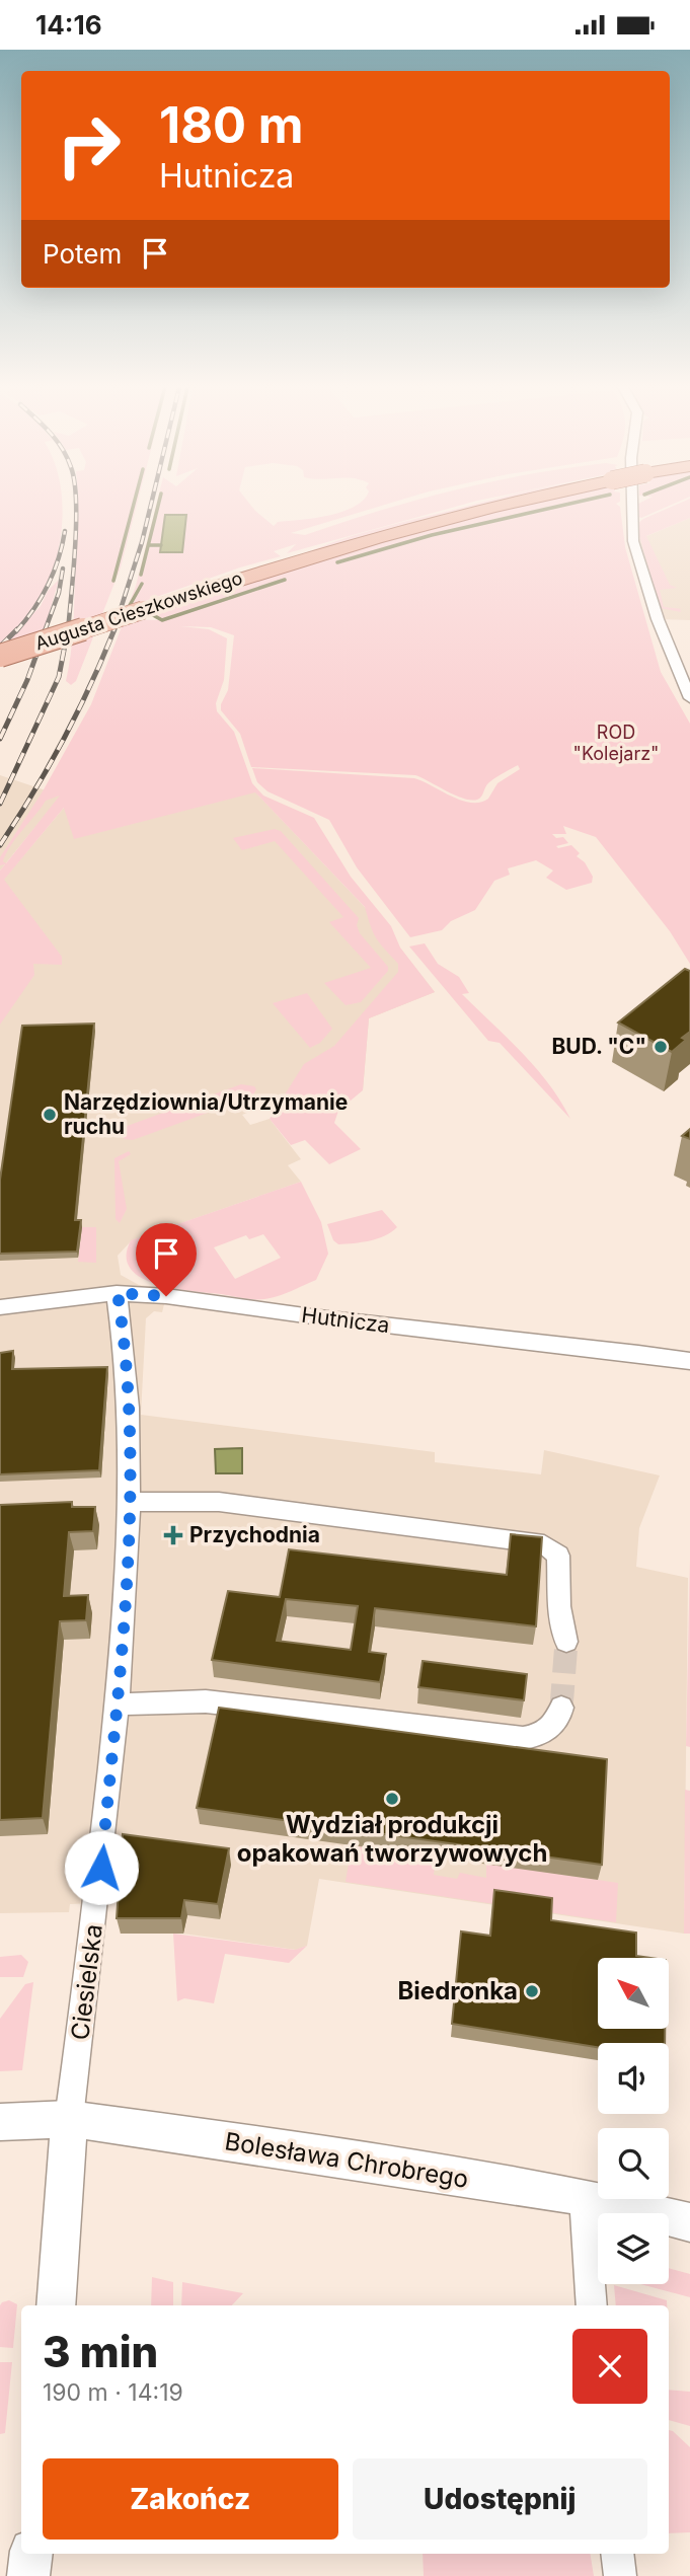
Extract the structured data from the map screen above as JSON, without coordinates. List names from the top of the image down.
{
  "streets": {
    "main road": ["Augusta Cieszkowskiego"],
    "street": ["Hutnicza", "Ciesielska", "Bolesława Chrobrego"]
  },
  "crossings": [
    ["Hutnicza", "Ciesielska"],
    ["Ciesielska", "Bolesława Chrobrego"]
  ],
  "parks": ["ROD \"Kolejarz\""],
  "places": {
    "other": [
      "BUD. \"C\"",
      "Narzędziownia/Utrzymanie ruchu",
      "Wydział produkcji opakowań tworzywowych",
      "Biedronka"
    ],
    "health": ["Przychodnia"]
  },
  "north": "top left",
  "page": {
    "status": "14:16",
    "turn": ["180 m", "Hutnicza"],
    "then": "Potem",
    "heading": ["3 min", "190 m · 14:19"],
    "buttons": ["Zakończ", "Udostępnij"]
  }
}
